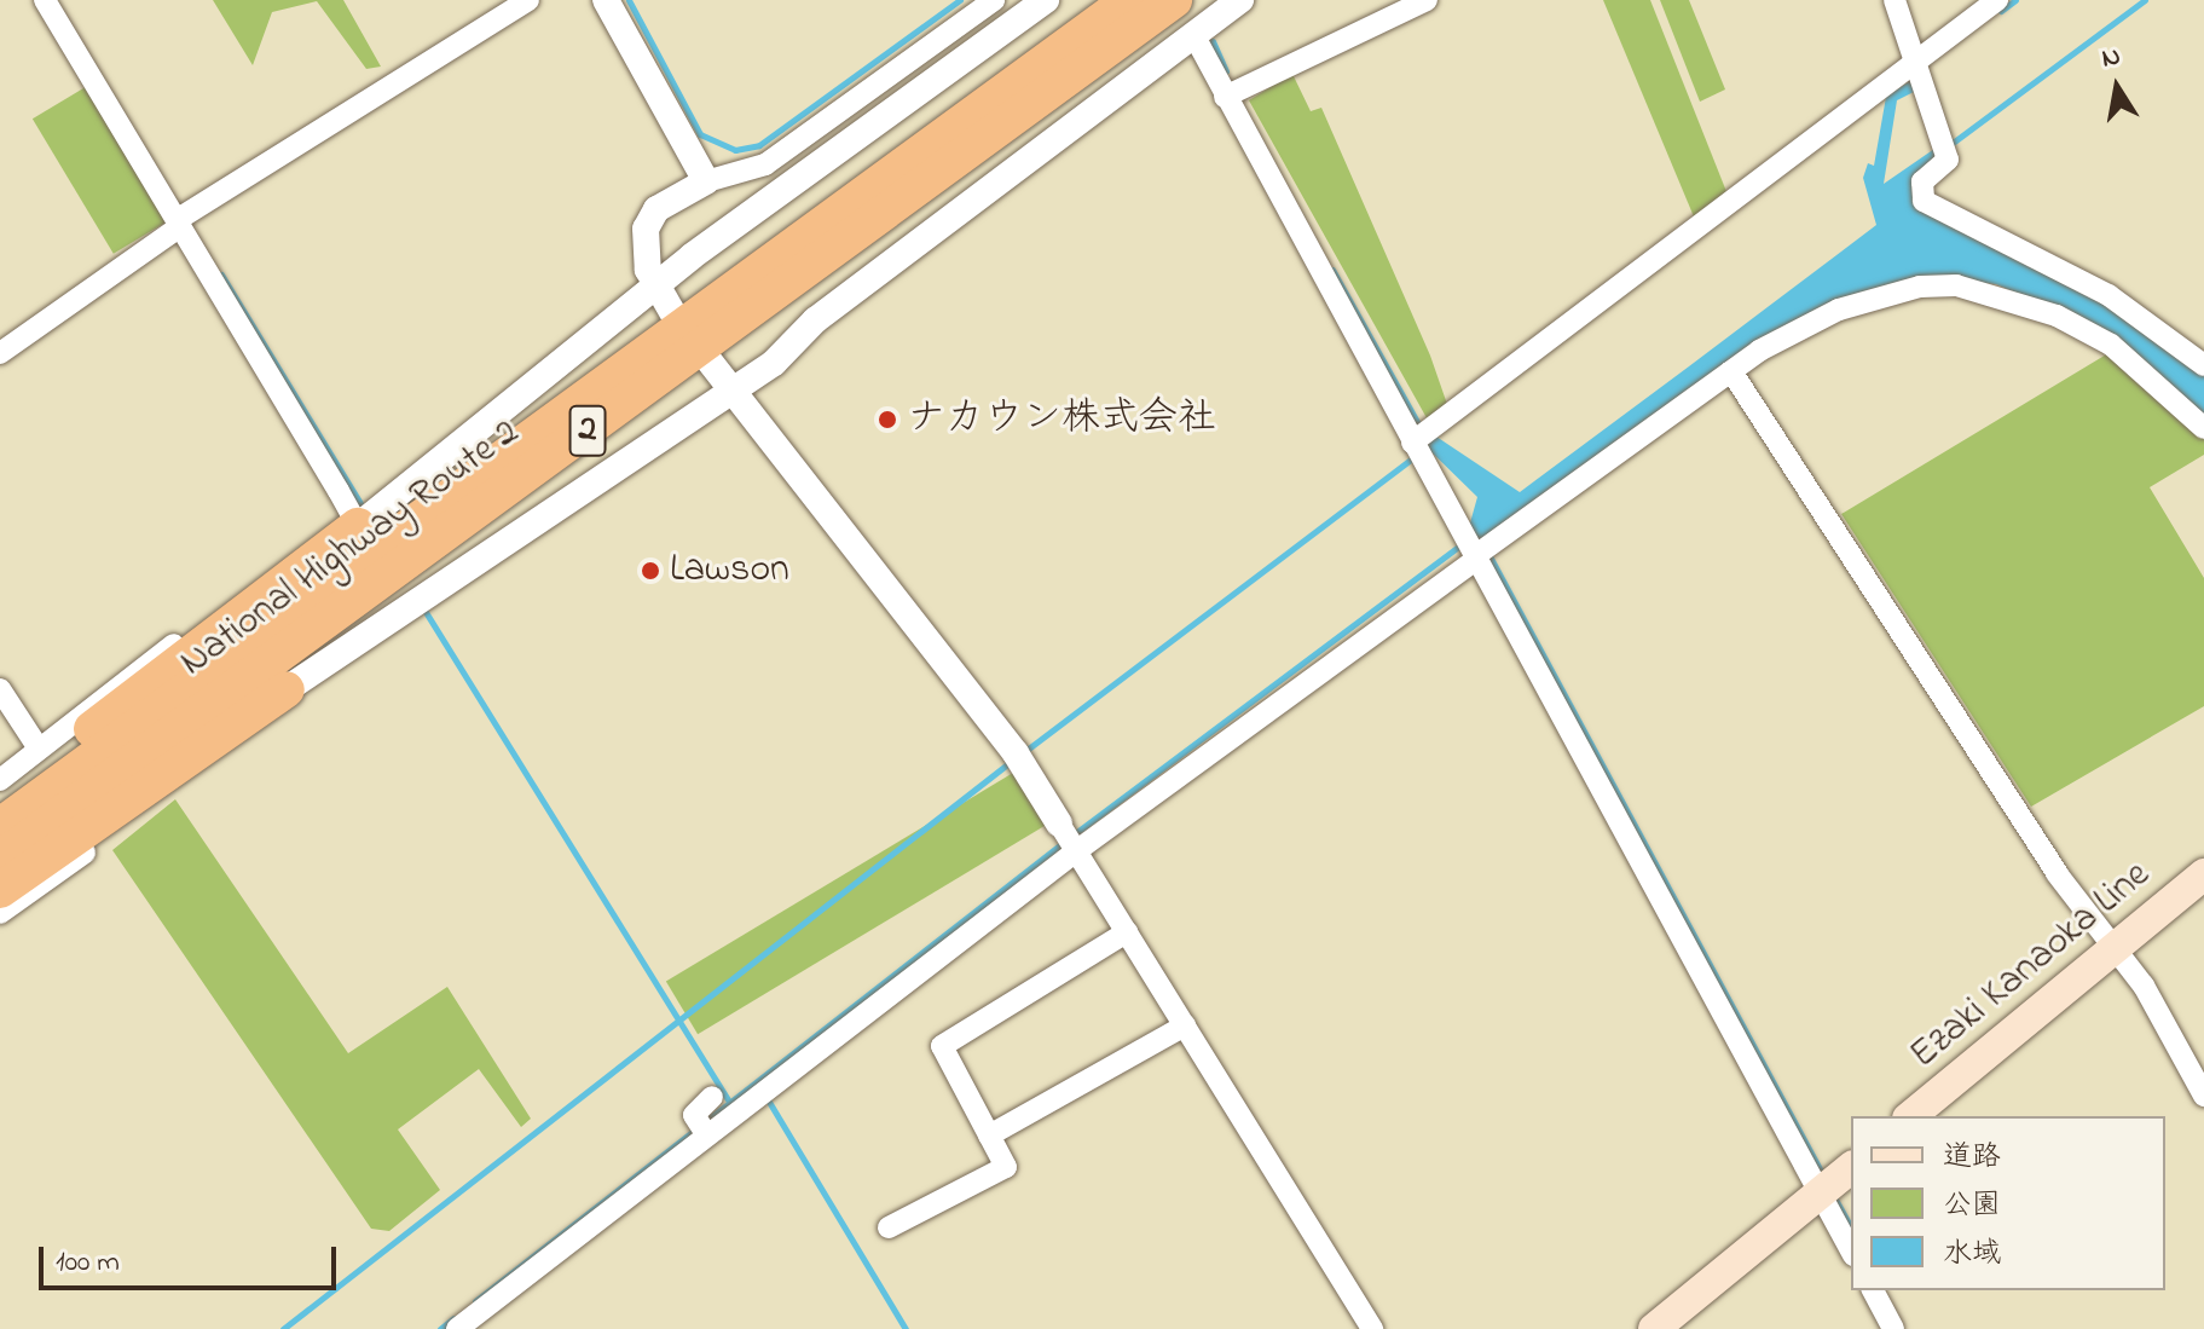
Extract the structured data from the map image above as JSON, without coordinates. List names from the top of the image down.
{
  "streets": {
    "highway": ["2", "National Highway Route 2"],
    "main road": ["Ezaki Kanaoka Line"]
  },
  "places": ["ナカウン株式会社", "Lawson"],
  "legend": ["道路", "公園", "水域"],
  "scale_bar": "100 m",
  "north": "top"
}
